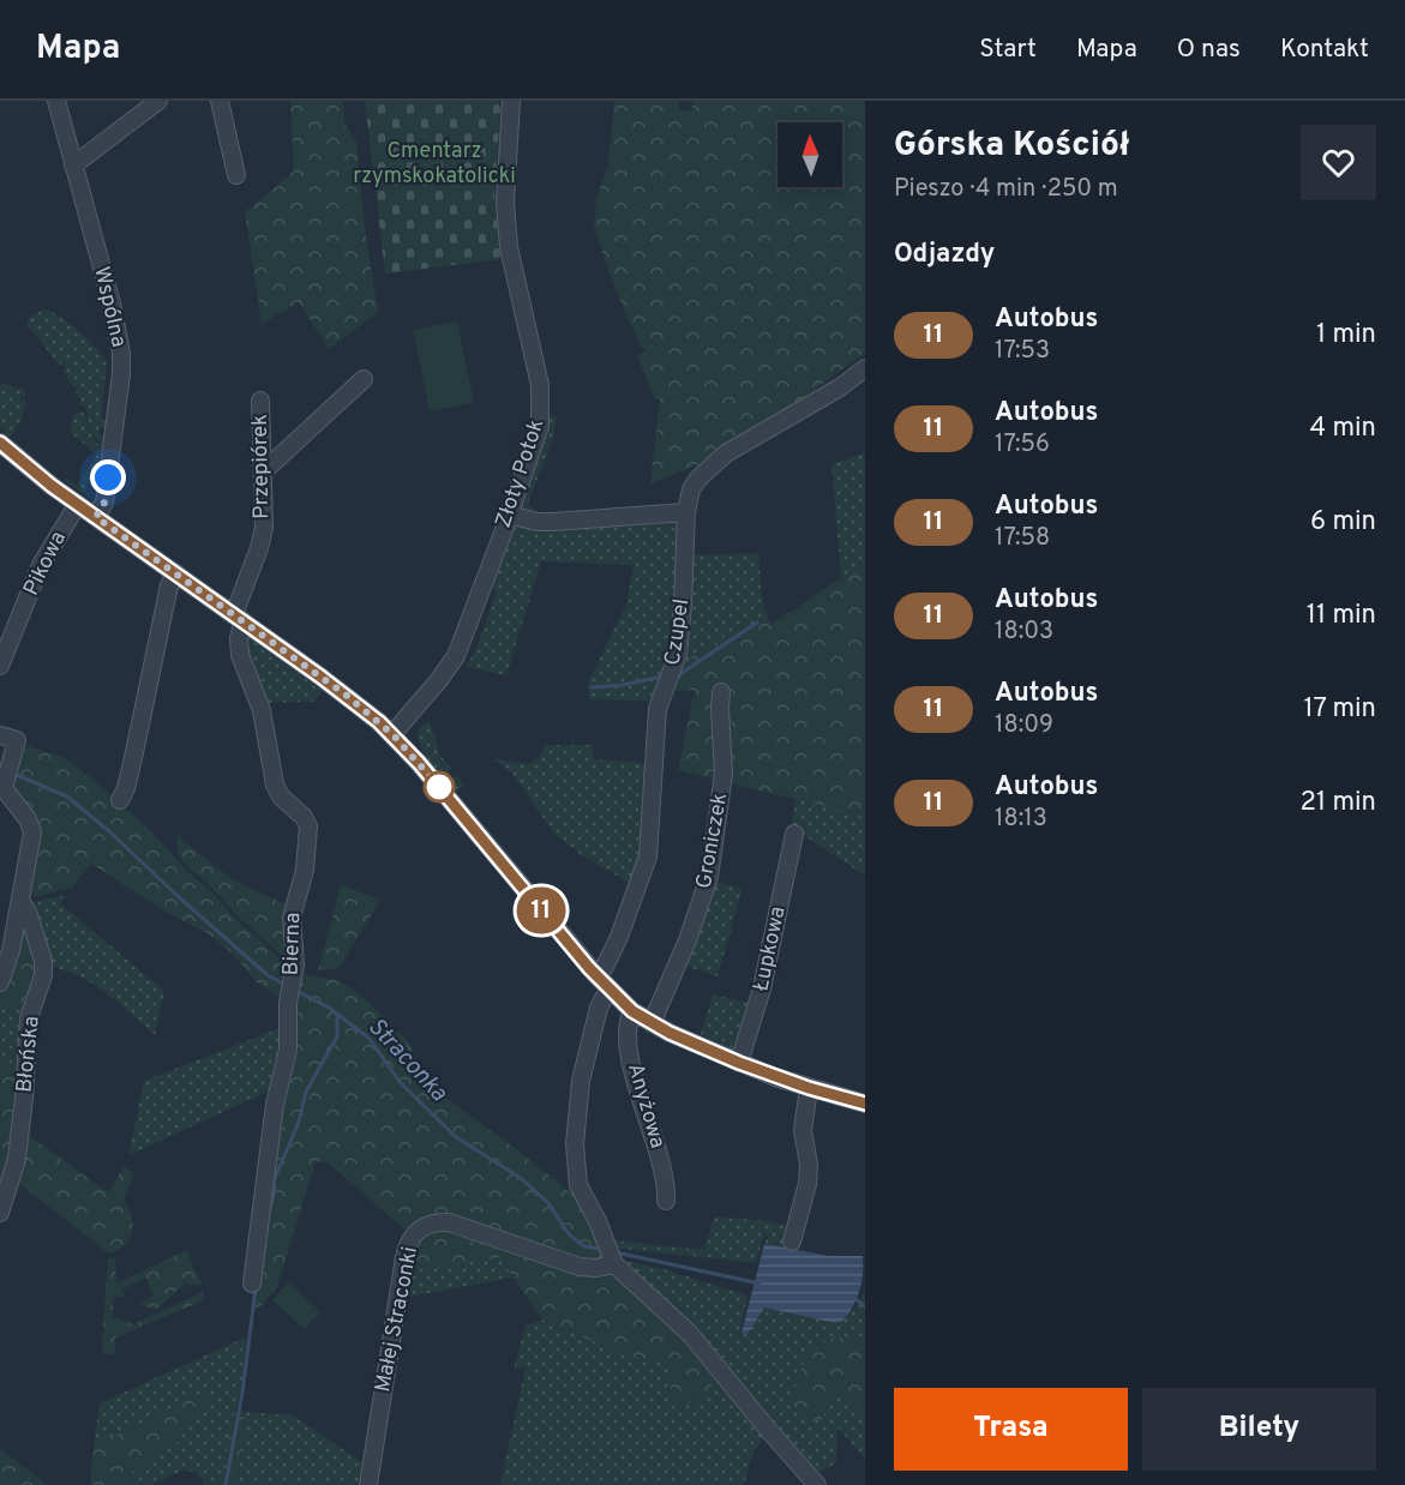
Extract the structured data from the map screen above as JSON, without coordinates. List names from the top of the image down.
{
  "streets": {
    "street": [
      "Wspólna",
      "Przepiórek",
      "Złoty Potok",
      "Pikowa",
      "Czupel",
      "Groniczek",
      "Bierna",
      "Łupkowa",
      "Błońska",
      "Anyżowa",
      "Małej Straconki"
    ]
  },
  "crossings": [
    ["Przepiórek", "Bierna"]
  ],
  "water": ["Straconka"],
  "parks": ["Cmentarz rzymskokatolicki"],
  "lines": ["bus line 11"],
  "north": "top",
  "page": {
    "header": "Mapa",
    "nav": [
      "Start",
      "Mapa",
      "O nas",
      "Kontakt"
    ],
    "on_map": "11",
    "heading": [
      ["Górska Kościół", "Pieszo · 4 min · 250 m"],
      "Odjazdy"
    ],
    "list": [
      {
        "mark": "11",
        "name": "Autobus",
        "note": "17:53",
        "value": "1 min"
      },
      {
        "mark": "11",
        "name": "Autobus",
        "note": "17:56",
        "value": "4 min"
      },
      {
        "mark": "11",
        "name": "Autobus",
        "note": "17:58",
        "value": "6 min"
      },
      {
        "mark": "11",
        "name": "Autobus",
        "note": "18:03",
        "value": "11 min"
      },
      {
        "mark": "11",
        "name": "Autobus",
        "note": "18:09",
        "value": "17 min"
      },
      {
        "mark": "11",
        "name": "Autobus",
        "note": "18:13",
        "value": "21 min"
      }
    ],
    "buttons": ["Trasa", "Bilety"]
  }
}
